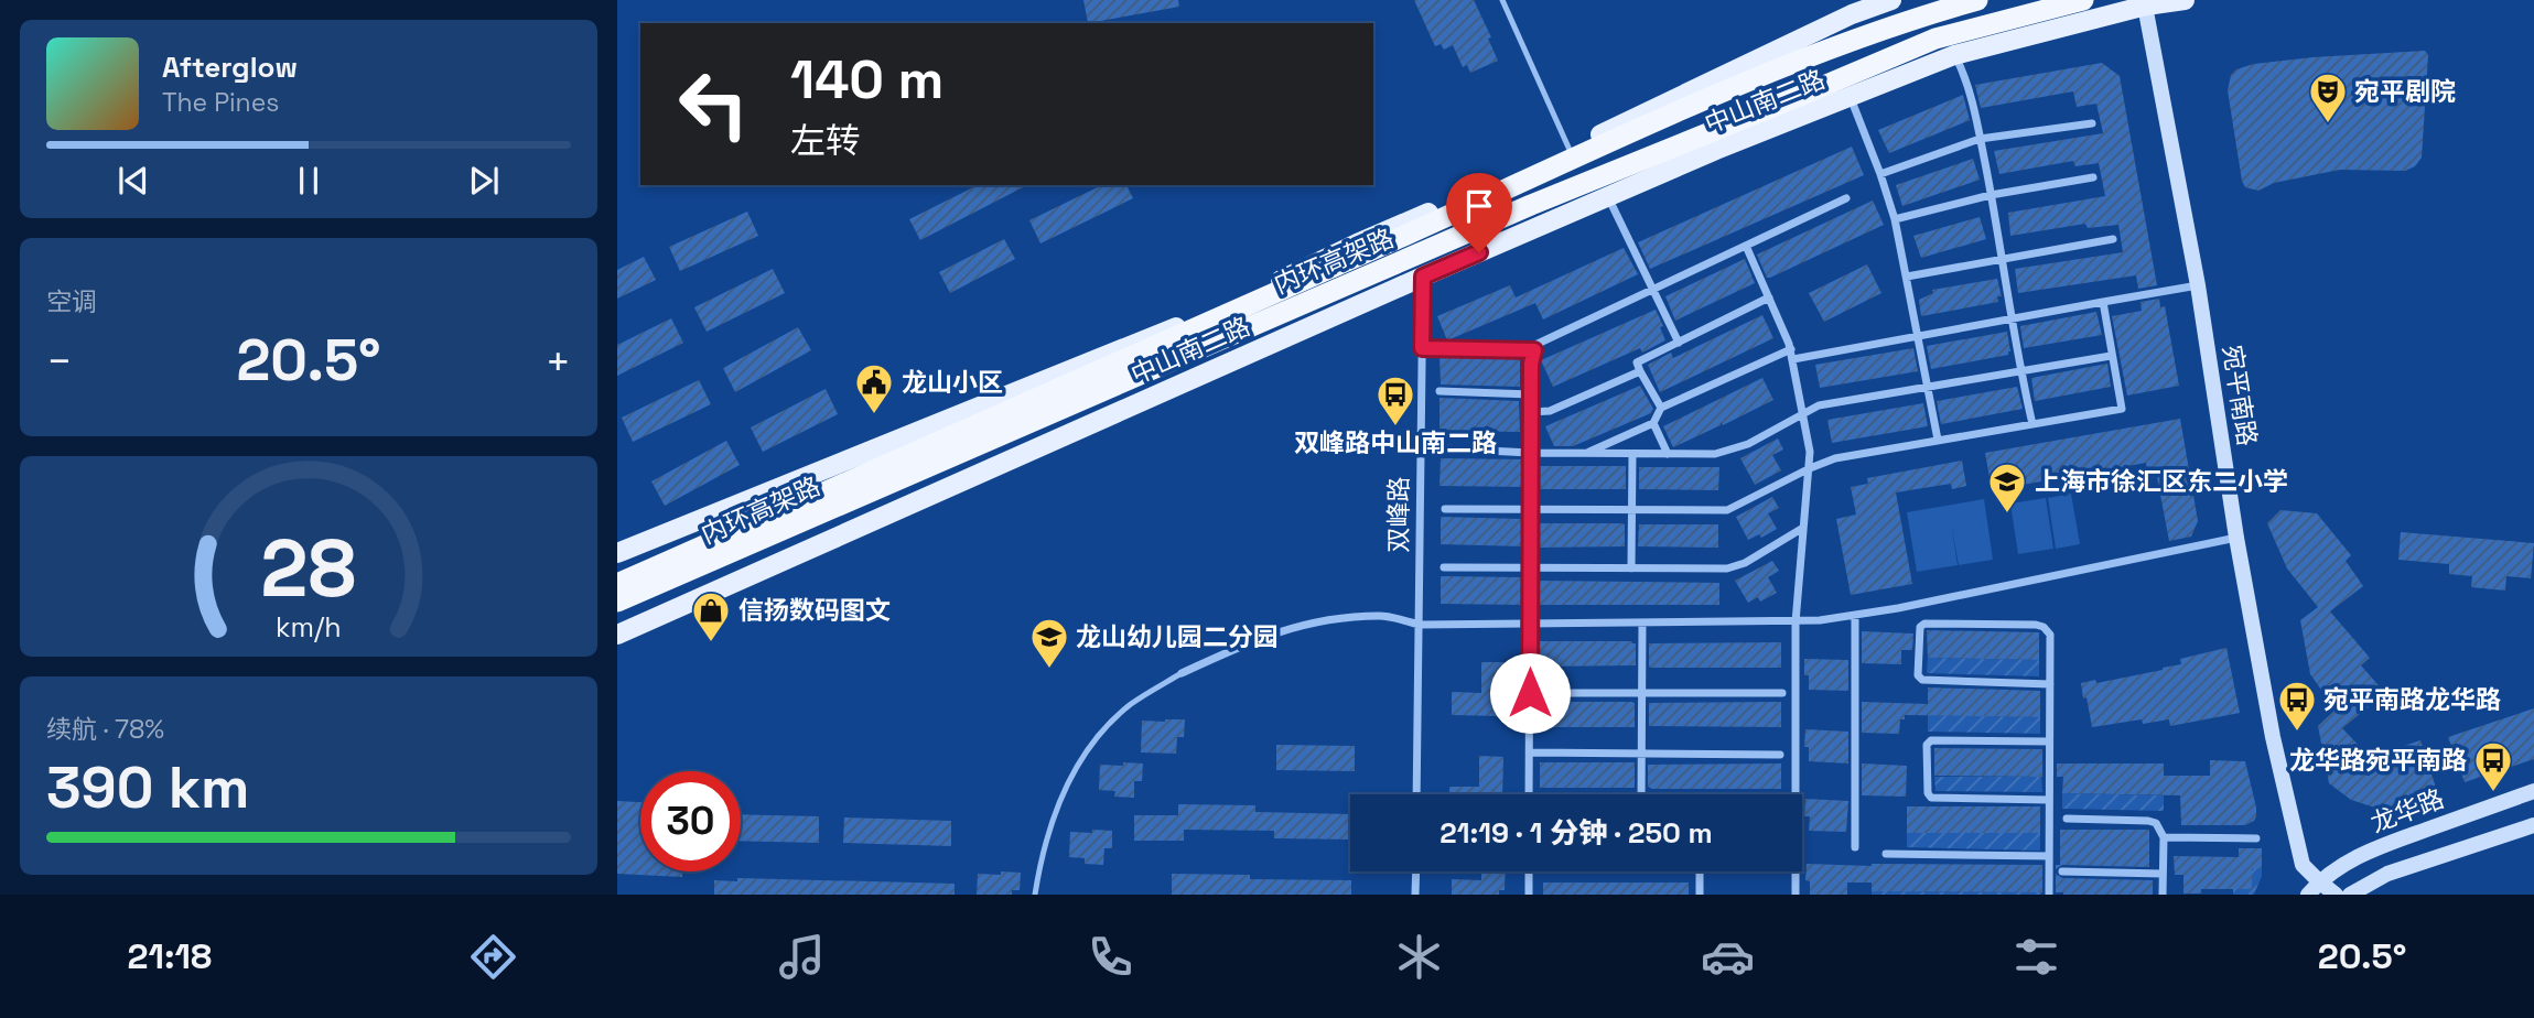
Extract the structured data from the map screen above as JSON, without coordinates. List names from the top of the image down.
{
  "streets": {
    "highway": ["内环高架路"],
    "main road": ["中山南二路", "宛平南路", "龙华路"],
    "street": ["双峰路"]
  },
  "crossings": [
    ["中山南二路", "宛平南路"],
    ["中山南二路", "双峰路"],
    ["宛平南路", "龙华路"]
  ],
  "places": {
    "theatre": ["宛平剧院"],
    "public building": ["龙山小区"],
    "bus stop": ["双峰路中山南二路", "宛平南路龙华路", "龙华路宛平南路"],
    "school or university": ["上海市徐汇区东二小学", "龙山幼儿园二分园"],
    "shop": ["信扬数码图文"]
  },
  "page": {
    "turn": ["140 m", "左转"],
    "song": ["Afterglow", "The Pines"],
    "tile": [
      "空调",
      ["续航 · 78%", "390 km"]
    ],
    "heat": ["−", "20.5°", "+"],
    "limit": "30",
    "trip": "21:19 · 1 分钟 · 250 m",
    "tabs": ["21:18", "20.5°"],
    "gauge": ["28", "km/h"]
  }
}
